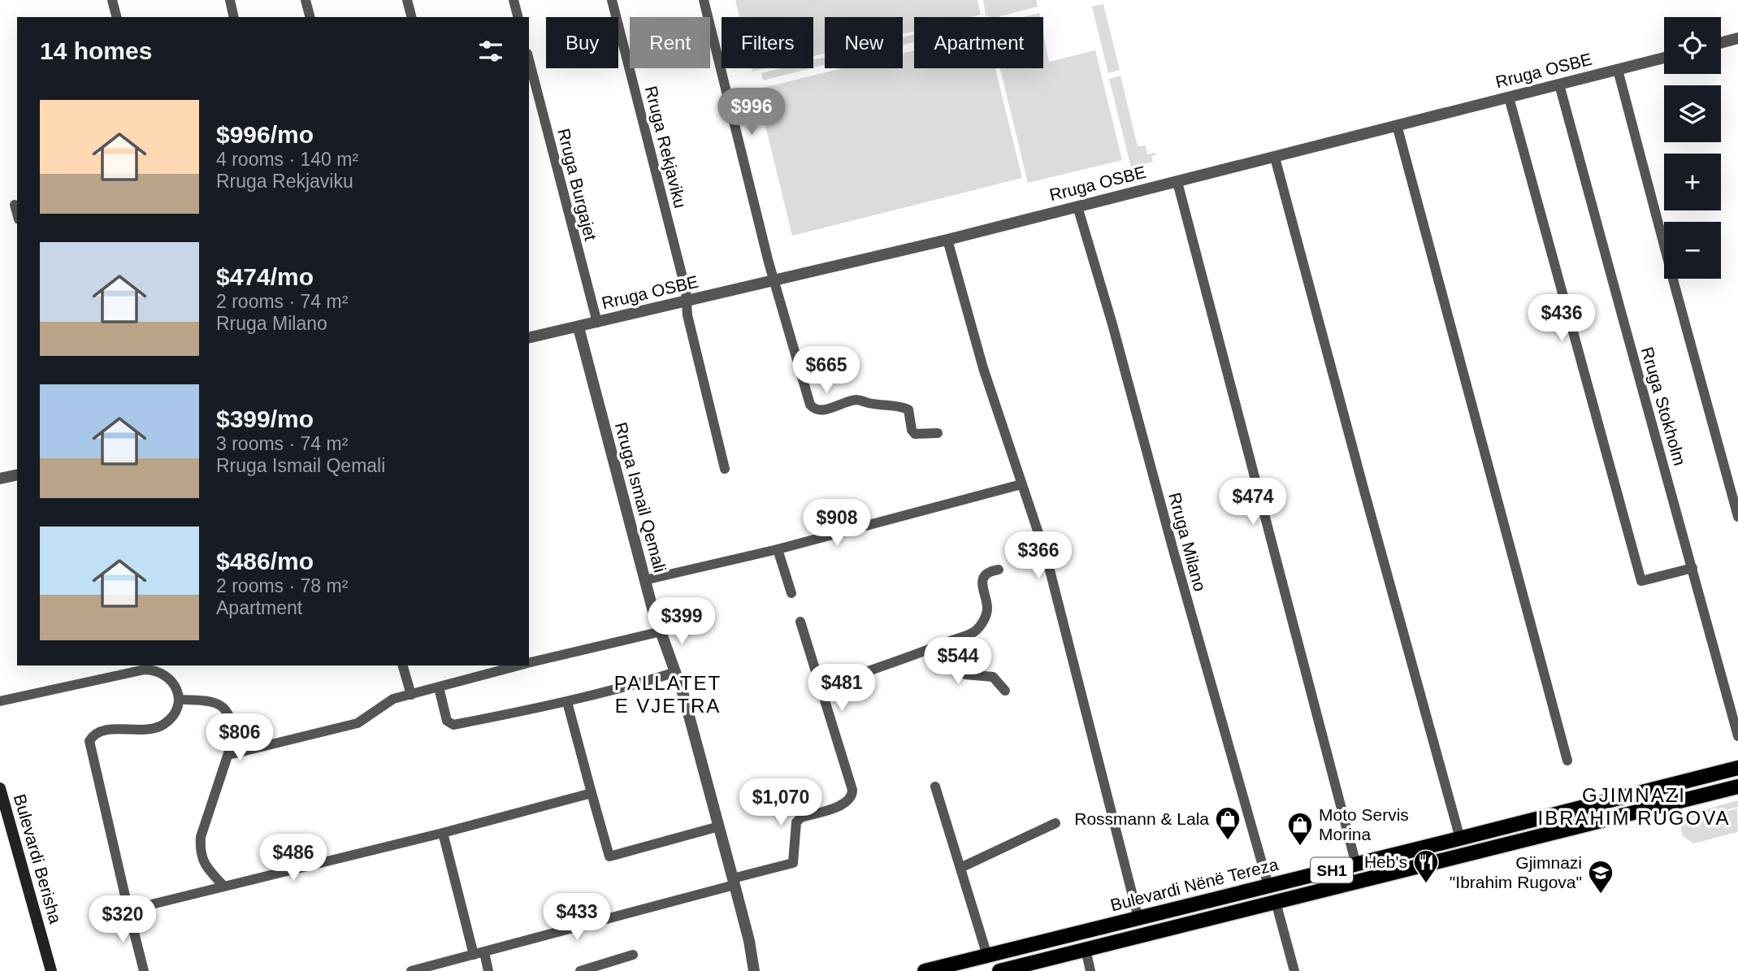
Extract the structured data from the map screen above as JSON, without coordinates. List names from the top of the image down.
{
  "streets": {
    "main road": ["Bulevardi Berisha", "SH1", "Bulevardi Nënë Tereza"],
    "street": [
      "Rruga OSBE",
      "Rruga Rekjaviku",
      "Rruga Burgajet",
      "Rruga Stokholm",
      "Rruga Ismail Qemali",
      "Rruga Milano"
    ]
  },
  "crossings": [
    ["Rruga OSBE", "Rruga Rekjaviku"],
    ["Rruga OSBE", "Rruga Burgajet"],
    ["Rruga OSBE", "Rruga Stokholm"],
    ["Rruga OSBE", "Rruga Ismail Qemali"],
    ["Rruga OSBE", "Rruga Milano"],
    ["Rruga Milano", "Bulevardi Nënë Tereza"]
  ],
  "districts": ["PALLATET E VJETRA", "GJIMNAZI IBRAHIM RUGOVA"],
  "places": {
    "shop": ["Rossmann & Lala", "Moto Servis Morina"],
    "restaurant": ["Heb's"],
    "school or university": ["Gjimnazi \"Ibrahim Rugova\""]
  },
  "page": {
    "map_buttons": ["+", "−"],
    "chip": [
      "Buy",
      "Rent",
      "Filters",
      "New",
      "Apartment"
    ],
    "heading": "14 homes",
    "list": [
      {
        "name": "$996/mo",
        "note": "4 rooms · 140 m² · Rruga Rekjaviku"
      },
      {
        "name": "$474/mo",
        "note": "2 rooms · 74 m² · Rruga Milano"
      },
      {
        "name": "$399/mo",
        "note": "3 rooms · 74 m² · Rruga Ismail Qemali"
      },
      {
        "name": "$486/mo",
        "note": "2 rooms · 78 m² · Apartment"
      }
    ],
    "price": [
      "$996",
      "$436",
      "$665",
      "$474",
      "$908",
      "$366",
      "$399",
      "$544",
      "$481",
      "$806",
      "$1,070",
      "$486",
      "$433",
      "$320"
    ]
  }
}
